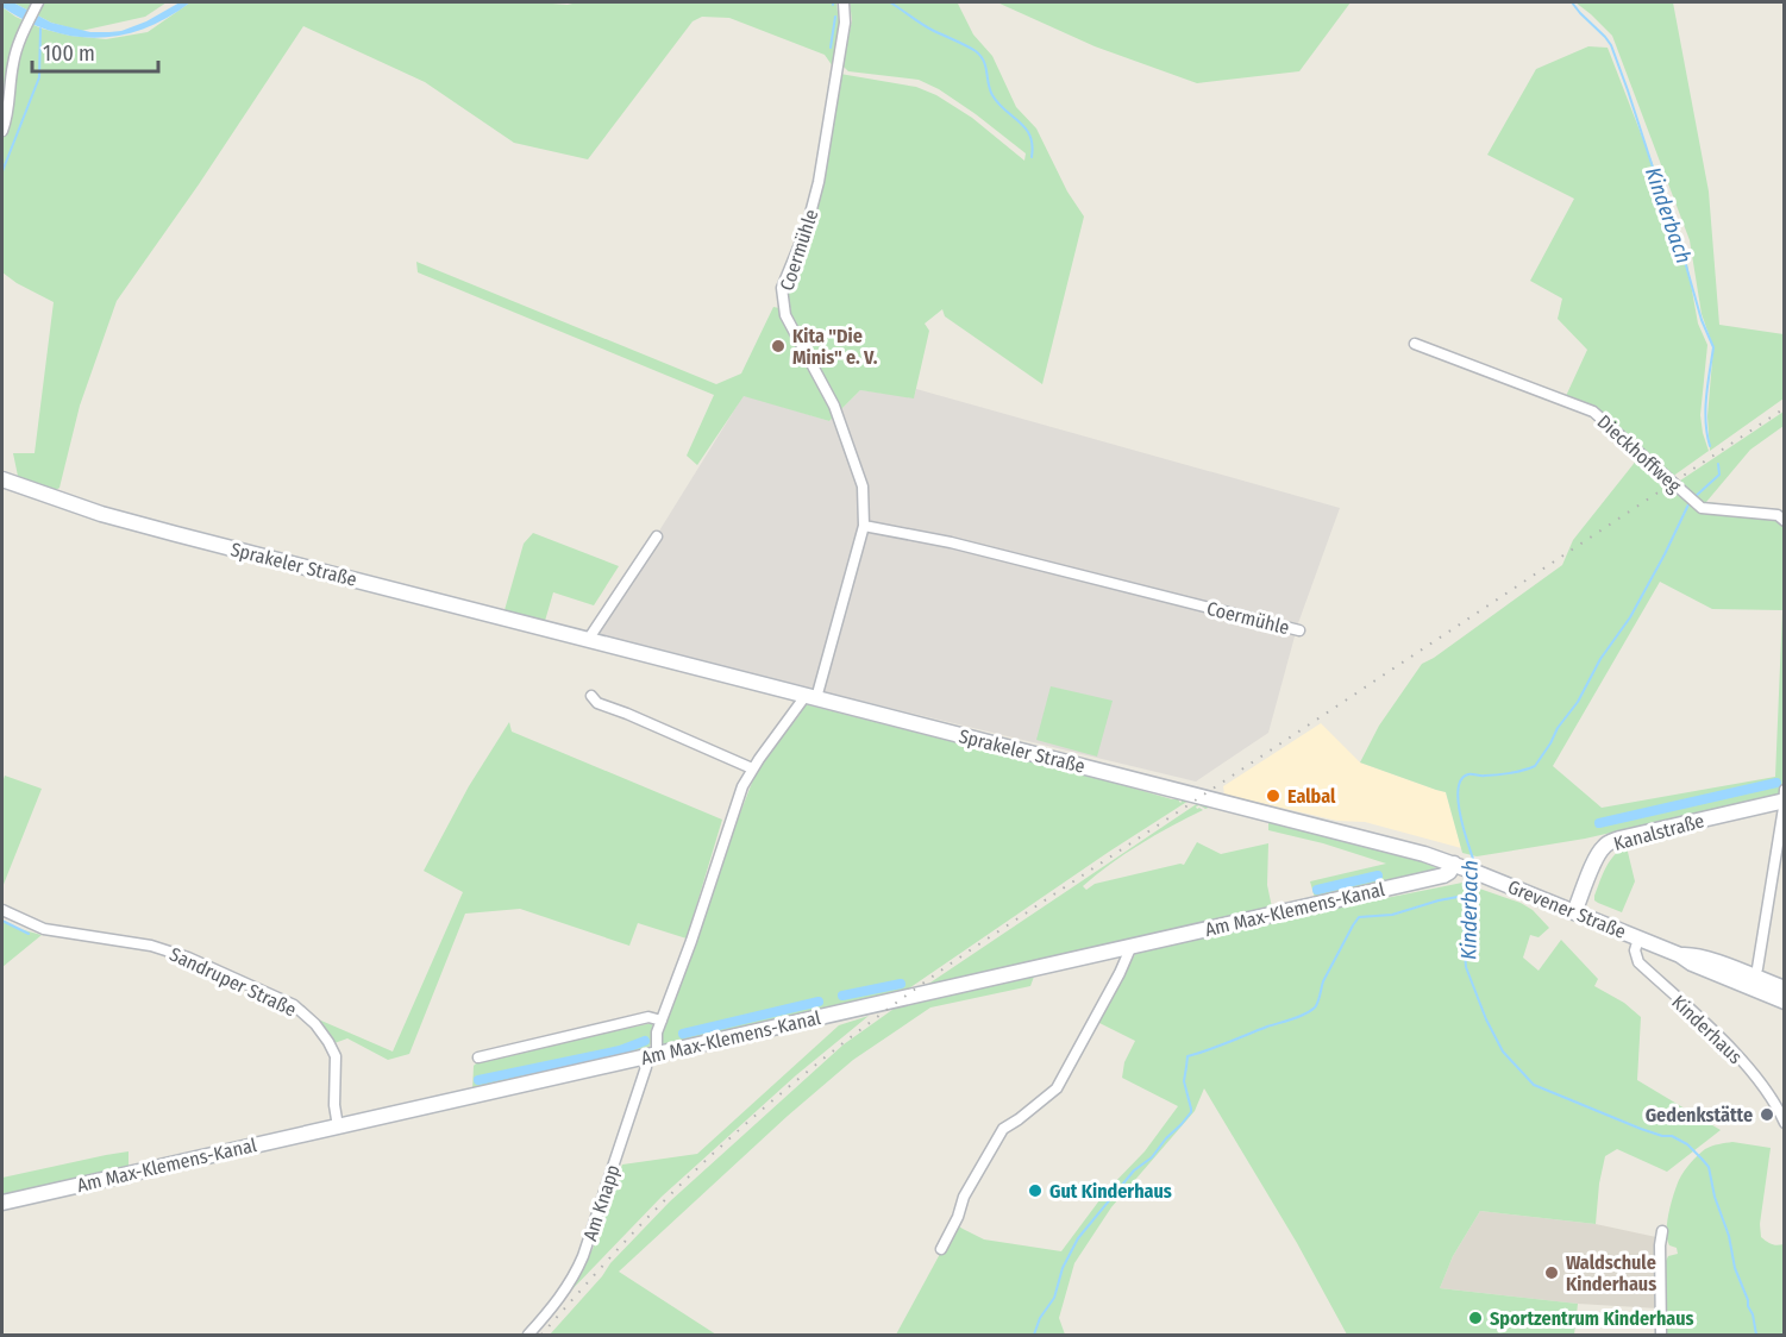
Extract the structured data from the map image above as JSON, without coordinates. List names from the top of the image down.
{
  "streets": {
    "main road": [
      "Sprakeler Straße",
      "Kanalstraße",
      "Am Max-Klemens-Kanal",
      "Grevener Straße"
    ],
    "street": [
      "Coermühle",
      "Dieckhoffweg",
      "Sandruper Straße",
      "Kinderhaus",
      "Am Knapp"
    ]
  },
  "crossings": [
    ["Coermühle", "Sprakeler Straße"],
    ["Coermühle", "Am Knapp"],
    ["Sprakeler Straße", "Am Max-Klemens-Kanal"],
    ["Sprakeler Straße", "Grevener Straße"],
    ["Sprakeler Straße", "Am Knapp"],
    ["Kanalstraße", "Grevener Straße"],
    ["Am Max-Klemens-Kanal", "Grevener Straße"],
    ["Am Max-Klemens-Kanal", "Sandruper Straße"],
    ["Am Max-Klemens-Kanal", "Am Knapp"],
    ["Grevener Straße", "Kinderhaus"]
  ],
  "water": ["Kinderbach"],
  "places": [
    "Kita \"Die Minis\" e. V.",
    "Ealbal",
    "Gedenkstätte",
    "Gut Kinderhaus",
    "Waldschule Kinderhaus",
    "Sportzentrum Kinderhaus"
  ],
  "scale_bar": "100 m"
}
